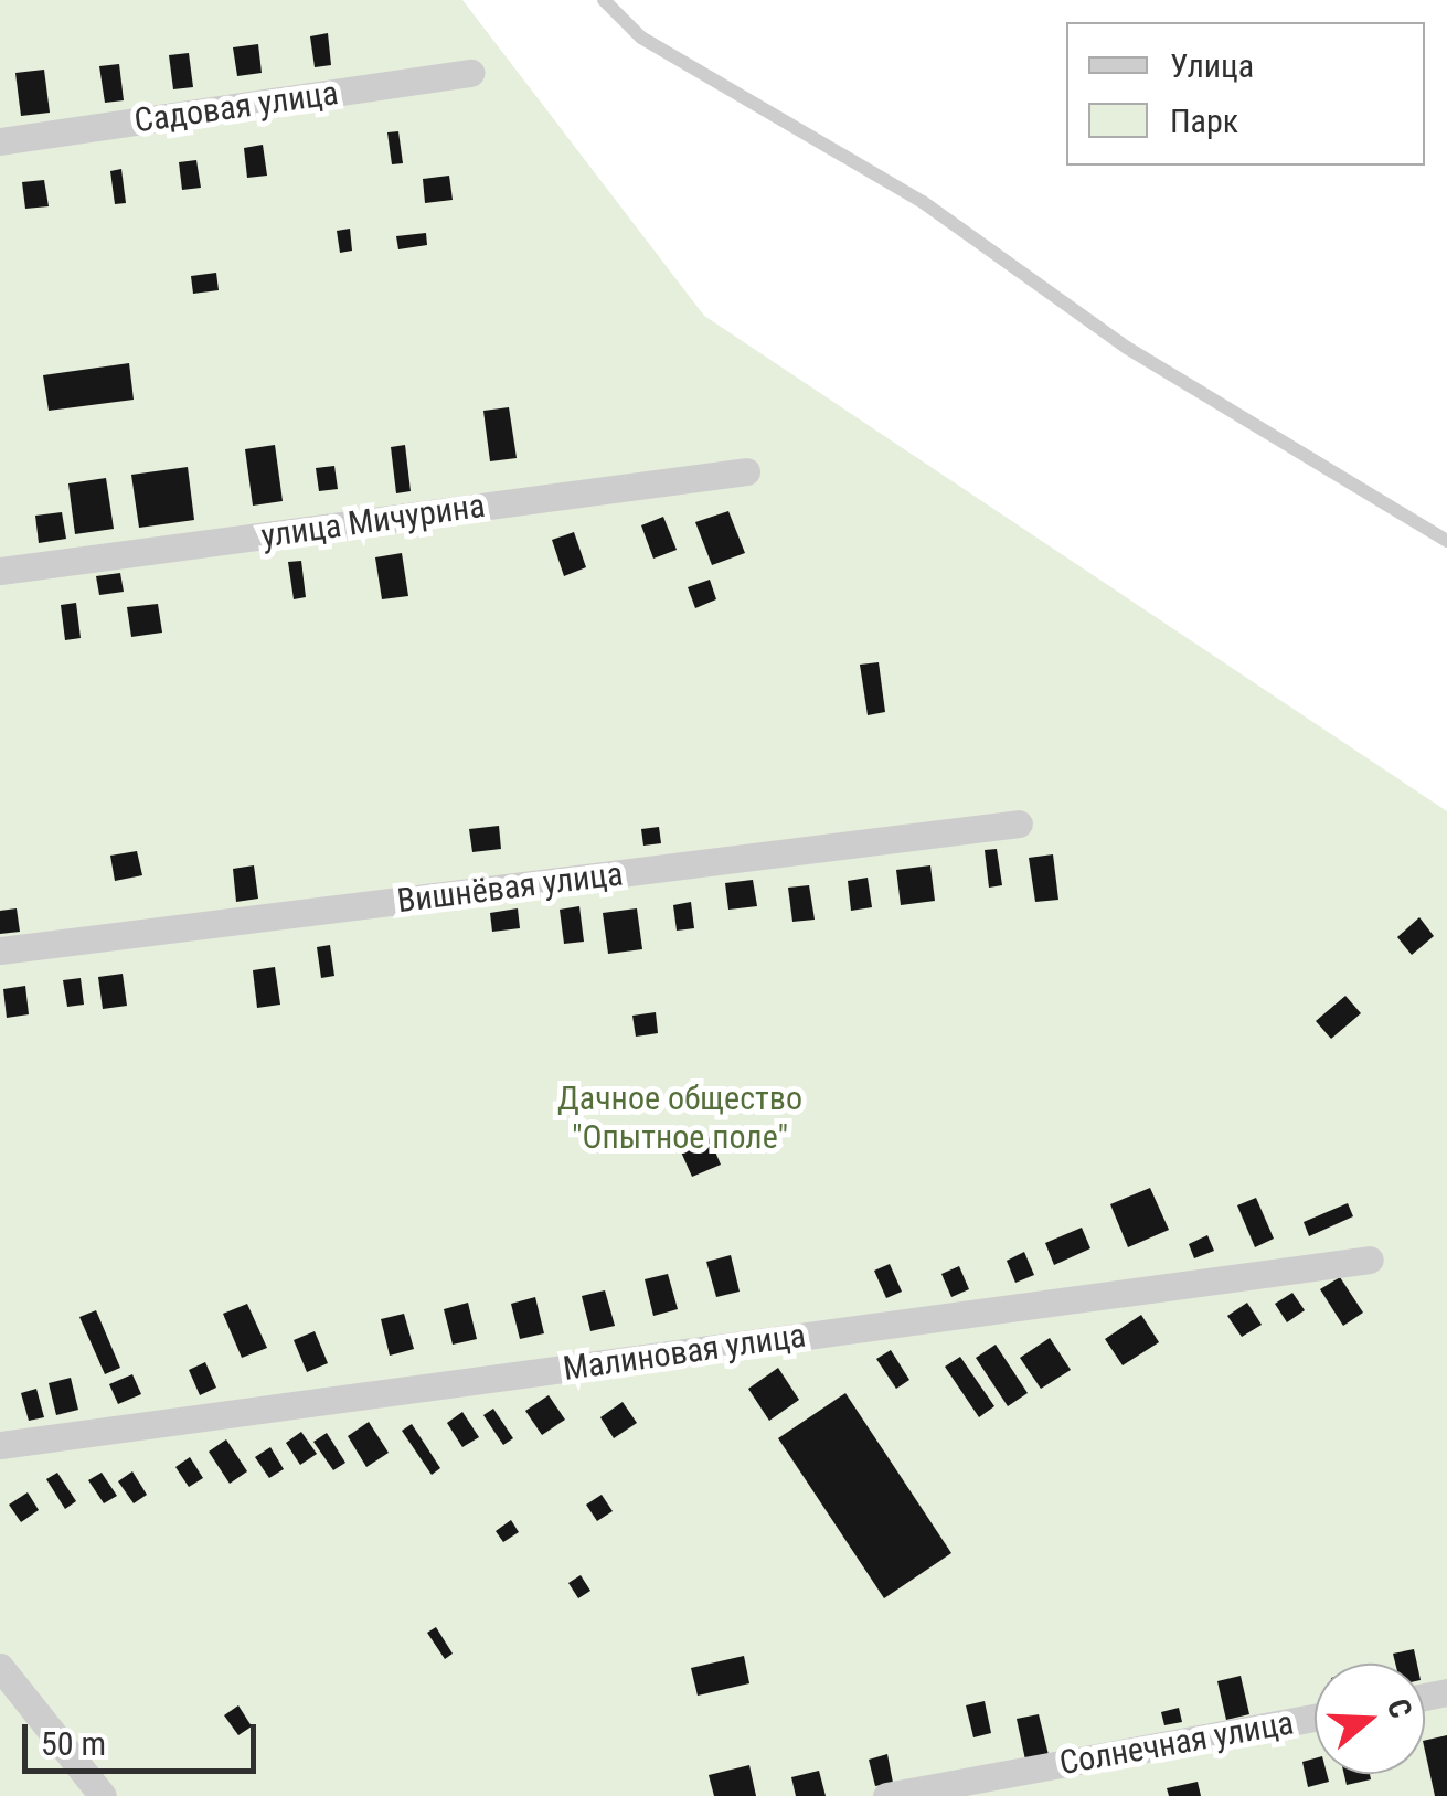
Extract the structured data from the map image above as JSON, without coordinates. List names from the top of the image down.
{
  "streets": {
    "street": [
      "Садовая улица",
      "улица Мичурина",
      "Вишнёвая улица",
      "Малиновая улица",
      "Солнечная улица"
    ]
  },
  "parks": ["Дачное общество \"Опытное поле\""],
  "legend": ["Улица", "Парк"],
  "scale_bar": "50 m",
  "north": "right"
}
